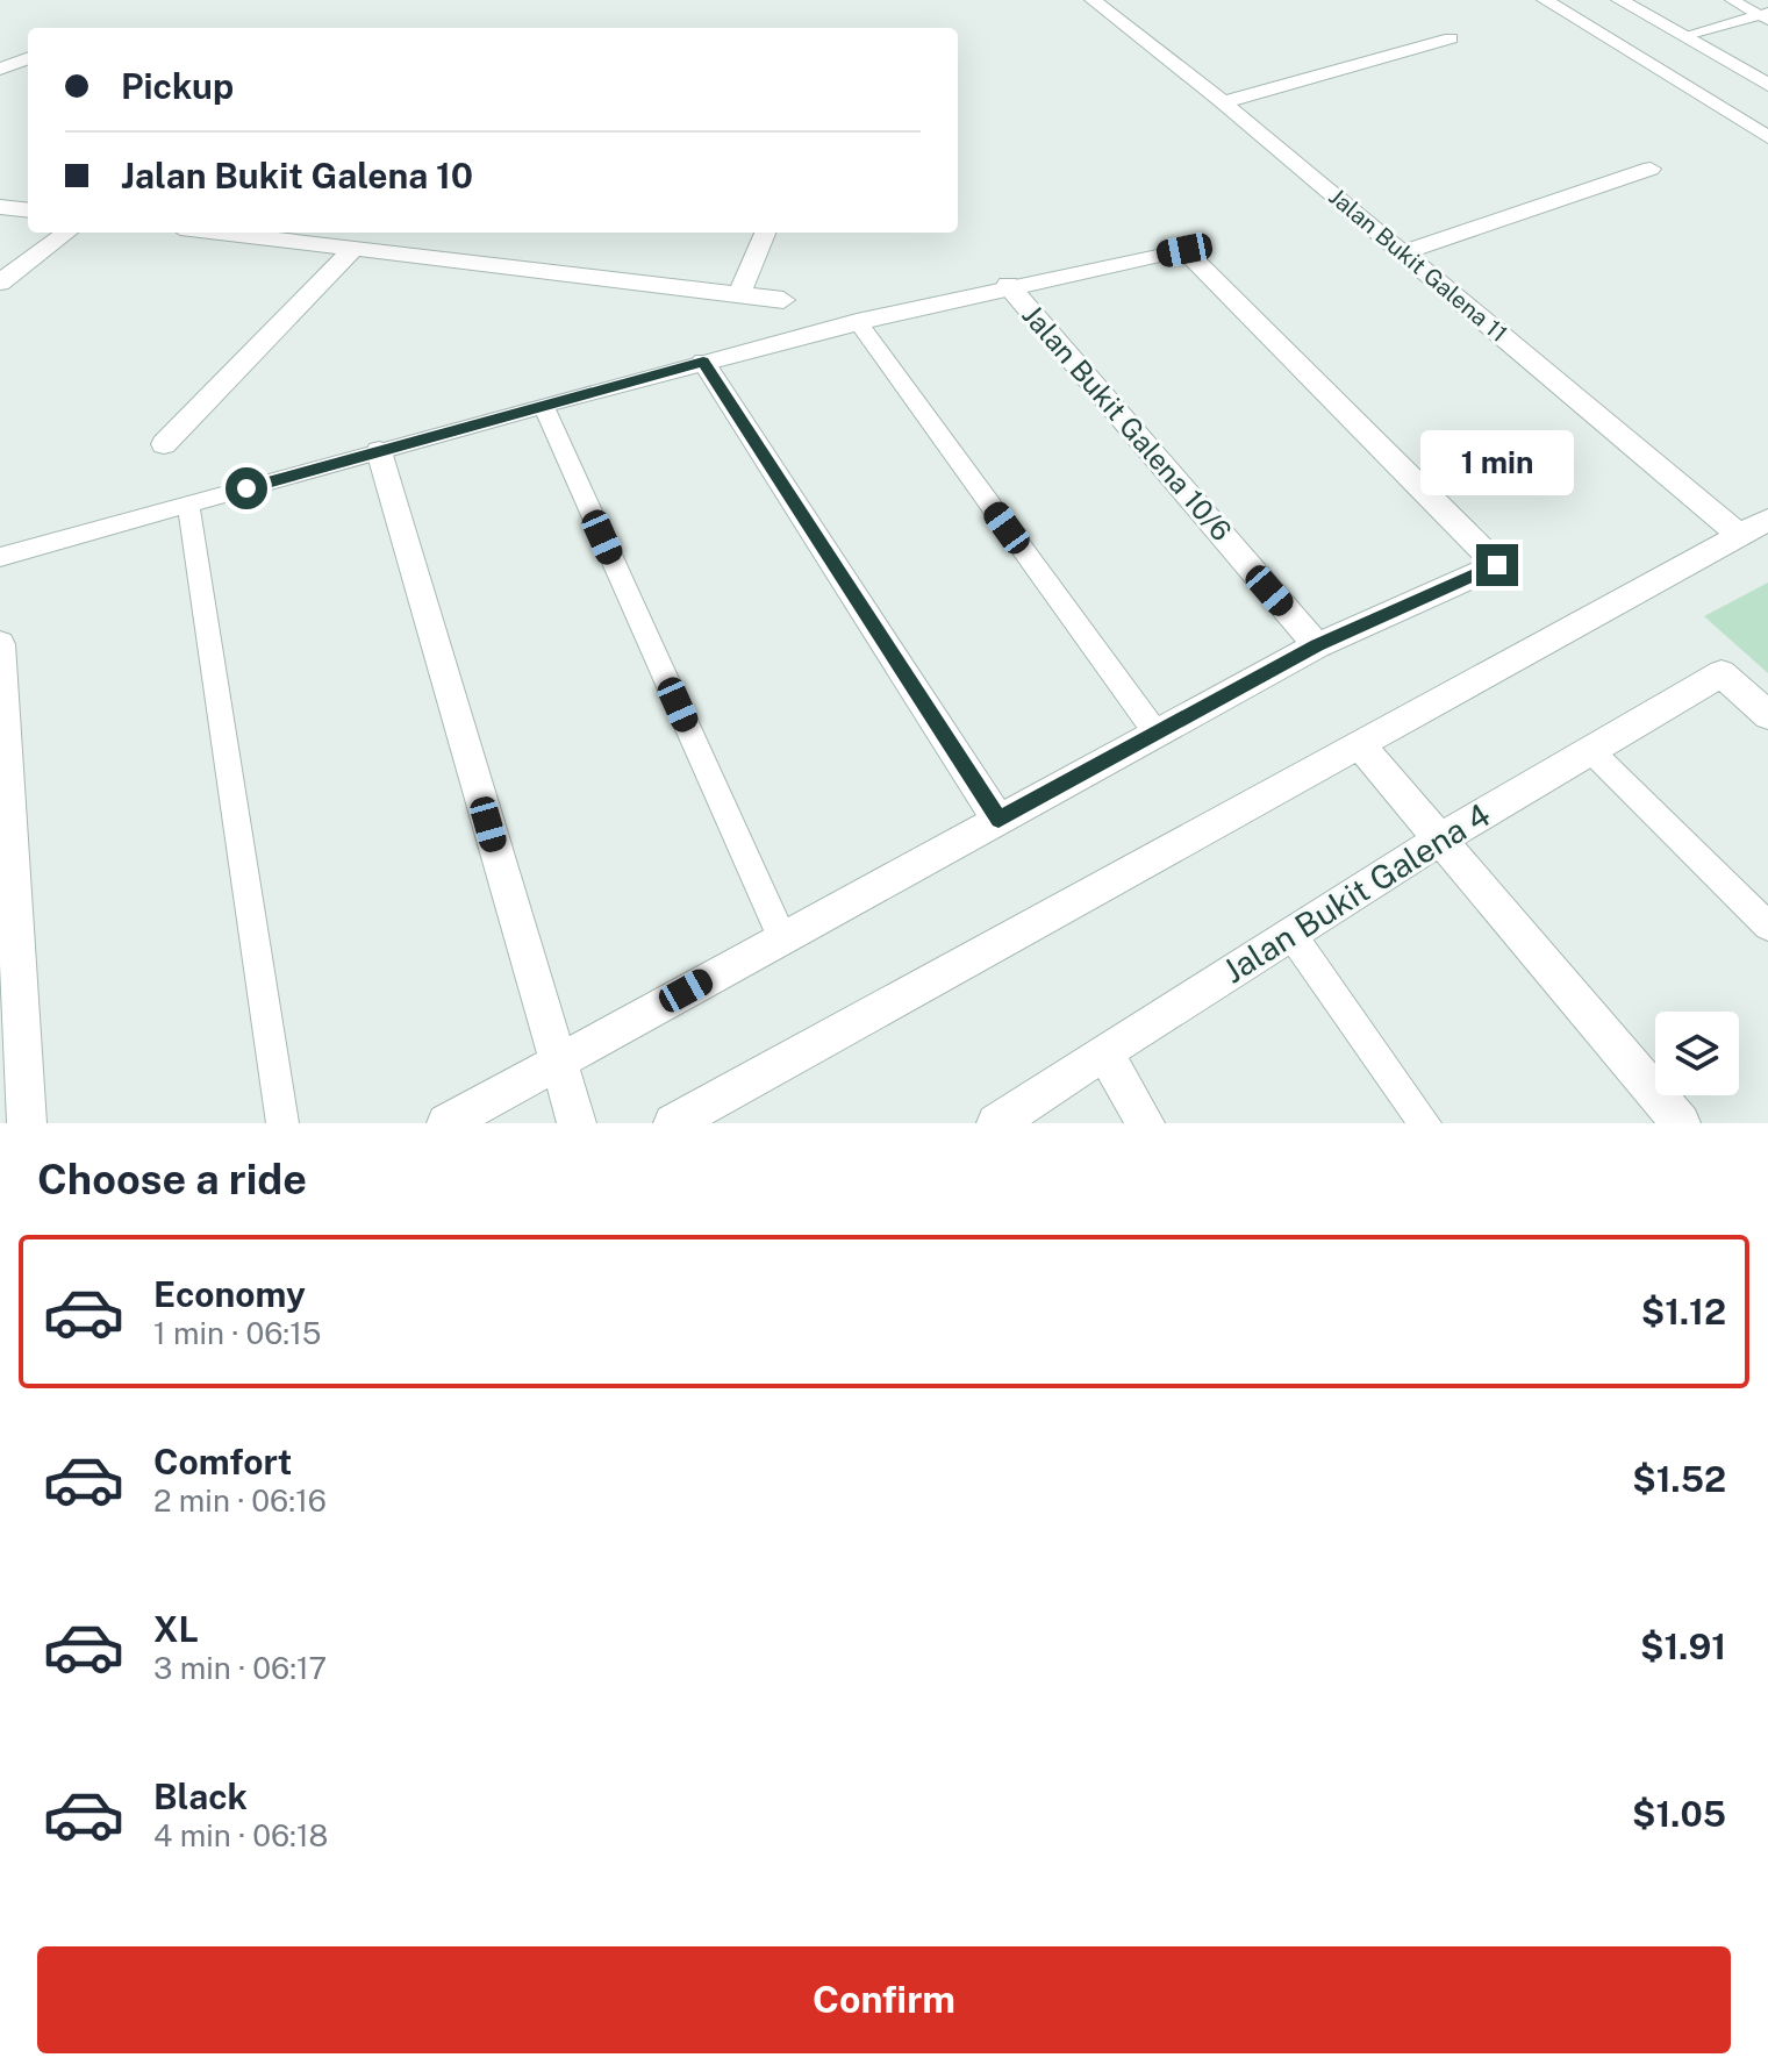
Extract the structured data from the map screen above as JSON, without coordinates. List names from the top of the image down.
{
  "streets": {
    "street": ["Jalan Bukit Galena 11", "Jalan Bukit Galena 10/6", "Jalan Bukit Galena 4"]
  },
  "page": {
    "banner": ["Pickup", "Jalan Bukit Galena 10"],
    "bubble": "1 min",
    "heading": "Choose a ride",
    "list": [
      {
        "name": "Economy",
        "note": "1 min · 06:15",
        "value": "$1.12"
      },
      {
        "name": "Comfort",
        "note": "2 min · 06:16",
        "value": "$1.52"
      },
      {
        "name": "XL",
        "note": "3 min · 06:17",
        "value": "$1.91"
      },
      {
        "name": "Black",
        "note": "4 min · 06:18",
        "value": "$1.05"
      }
    ],
    "buttons": "Confirm"
  }
}
